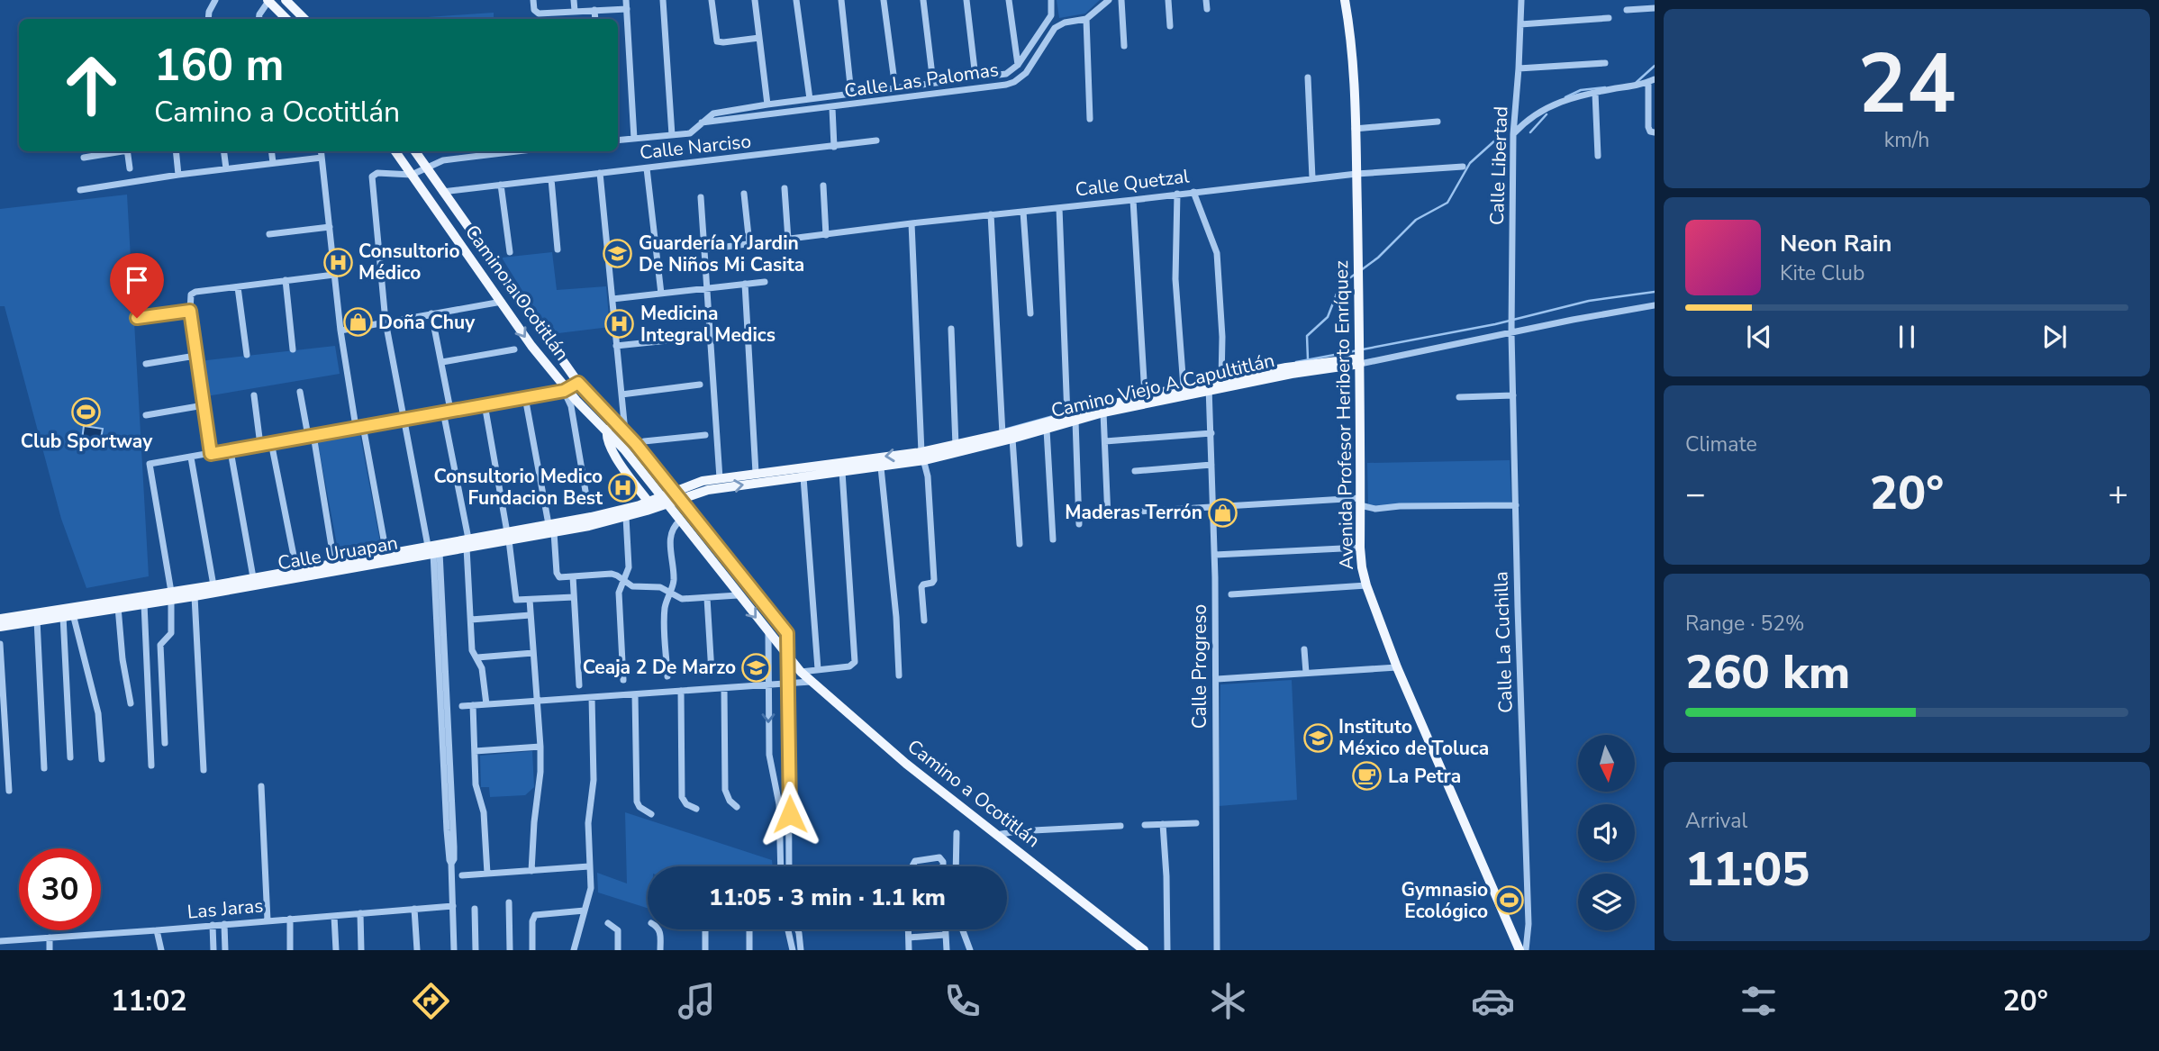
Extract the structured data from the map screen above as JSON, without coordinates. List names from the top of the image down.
{
  "streets": {
    "main road": [
      "Camino a Ocotitlán",
      "Camino Viejo A Capultitlán",
      "Avenida Profesor Heriberto Enríquez",
      "Calle Uruapan"
    ],
    "street": [
      "Calle Las Palomas",
      "Calle Narciso",
      "Calle Libertad",
      "Calle Quetzal",
      "Calle La Cuchilla",
      "Calle Progreso",
      "Las Jaras"
    ]
  },
  "crossings": [
    ["Calle Narciso", "Camino a Ocotitlán"],
    ["Calle Libertad", "Camino Viejo A Capultitlán"],
    ["Calle Libertad", "Calle La Cuchilla"],
    ["Calle Quetzal", "Avenida Profesor Heriberto Enríquez"],
    ["Camino a Ocotitlán", "Camino Viejo A Capultitlán"],
    ["Camino a Ocotitlán", "Calle Uruapan"],
    ["Camino Viejo A Capultitlán", "Avenida Profesor Heriberto Enríquez"],
    ["Camino Viejo A Capultitlán", "Calle Uruapan"],
    ["Camino Viejo A Capultitlán", "Calle La Cuchilla"],
    ["Camino Viejo A Capultitlán", "Calle Progreso"]
  ],
  "places": {
    "school or university": ["Guardería Y Jardin De Niños Mi Casita", "Ceaja 2 De Marzo", "Instituto México de Toluca"],
    "hospital": ["Consultorio Médico", "Medicina Integral Medics", "Consultorio Medico Fundacion Best"],
    "shop": ["Doña Chuy", "Maderas Terrón"],
    "sports": ["Club Sportway", "Gymnasio Ecológico"],
    "cafe": ["La Petra"]
  },
  "north": "bottom",
  "page": {
    "tile": [
      ["24", "km/h"],
      "Climate",
      ["Range · 52%", "260 km"],
      ["Arrival", "11:05"]
    ],
    "turn": ["160 m", "Camino a Ocotitlán"],
    "song": ["Neon Rain", "Kite Club"],
    "heat": ["−", "20°", "+"],
    "limit": "30",
    "trip": "11:05 · 3 min · 1.1 km",
    "tabs": ["11:02", "20°"]
  }
}
